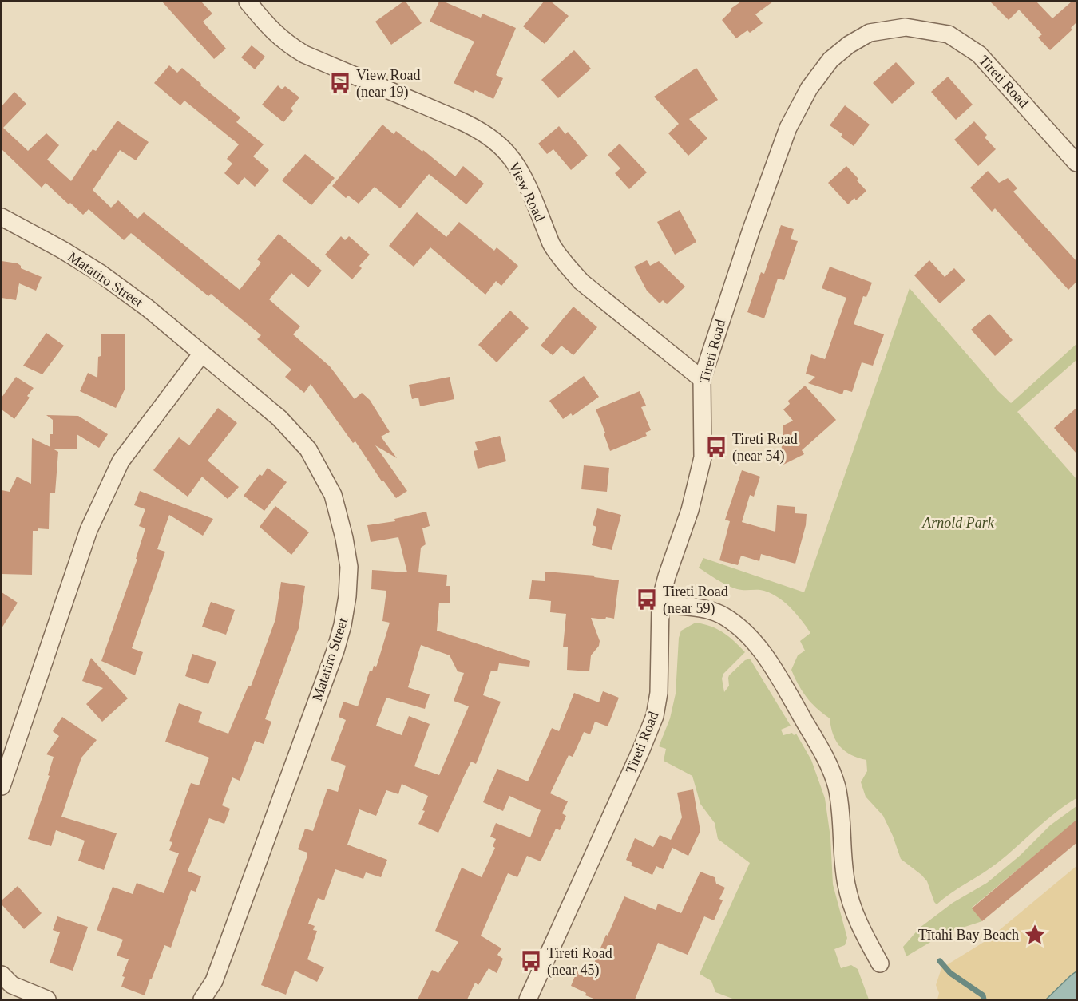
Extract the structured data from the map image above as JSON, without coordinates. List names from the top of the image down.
{
  "streets": {
    "street": ["Tireti Road", "View Road", "Matatiro Street"]
  },
  "crossings": [
    ["Tireti Road", "View Road"]
  ],
  "parks": ["Arnold Park"],
  "places": {
    "bus stop": [
      "View Road (near 19)",
      "Tireti Road (near 54)",
      "Tireti Road (near 59)",
      "Tireti Road (near 45)"
    ],
    "place": ["Tītahi Bay Beach"]
  }
}
